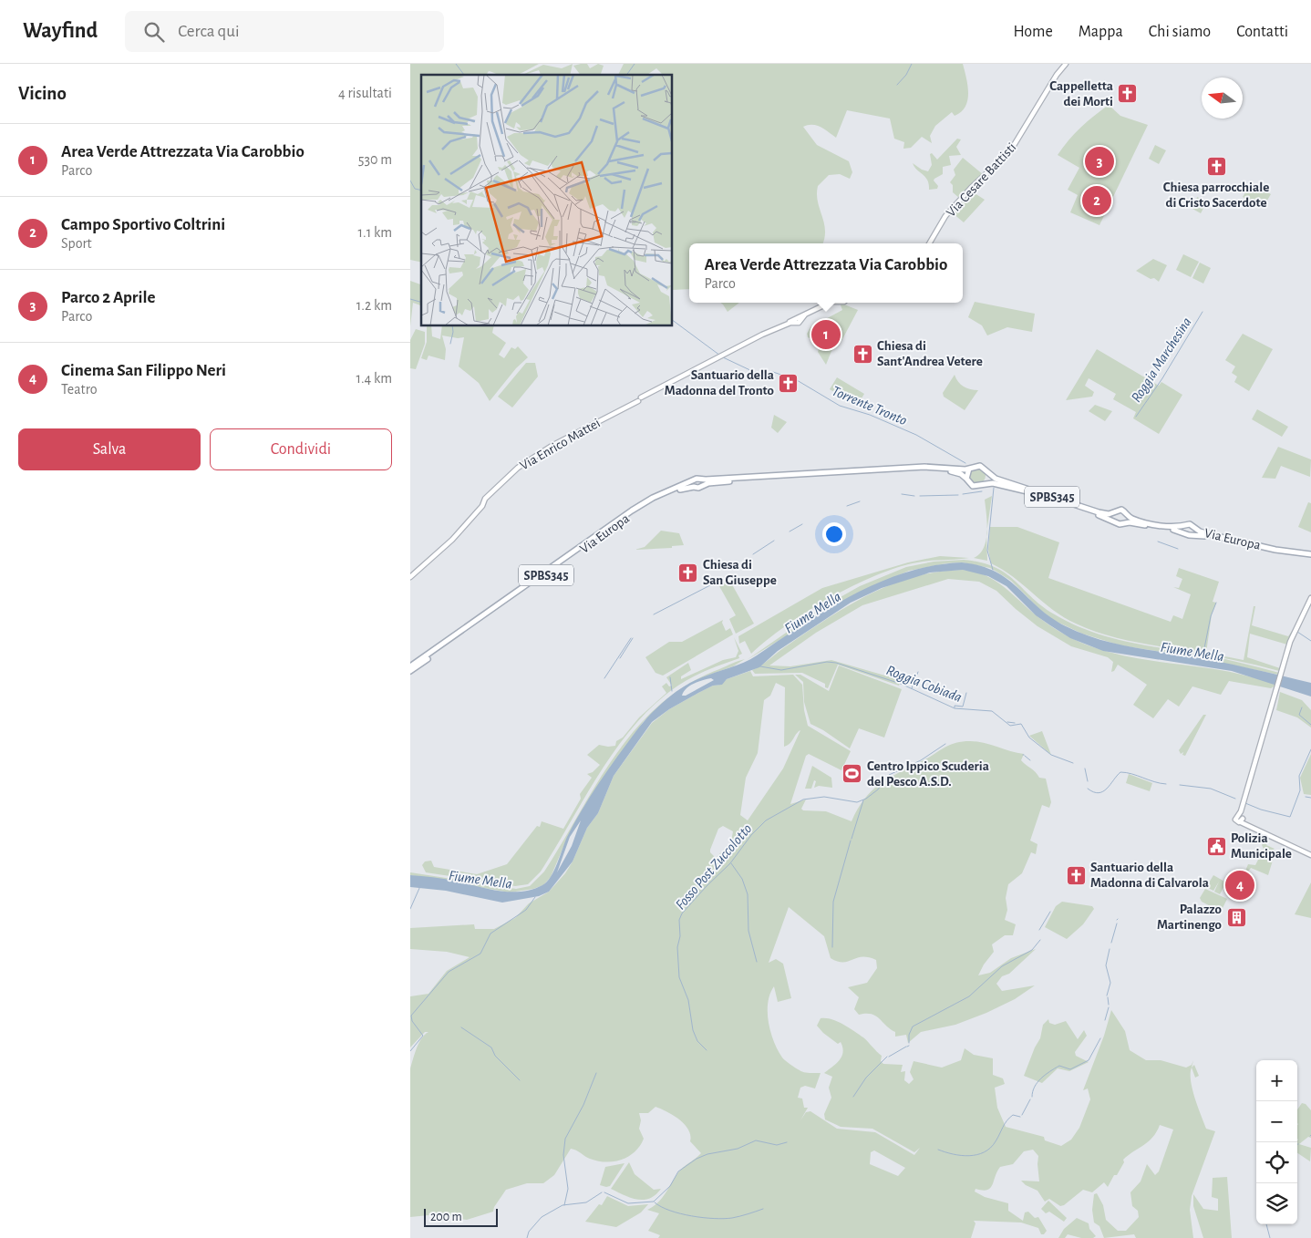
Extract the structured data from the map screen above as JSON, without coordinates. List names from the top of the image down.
{
  "streets": {
    "main road": ["SPBS345", "Via Europa"],
    "street": ["Via Cesare Battisti", "Via Enrico Mattei"]
  },
  "water": [
    "Roggia Marchesina",
    "Torrente Tronto",
    "Fiume Mella",
    "Roggia Cobiada",
    "Fosso Post Zuccolotto"
  ],
  "places": {
    "church": [
      "Cappelletta dei Morti",
      "Chiesa parrocchiale di Cristo Sacerdote",
      "Chiesa di Sant'Andrea Vetere",
      "Santuario della Madonna del Tronto",
      "Chiesa di San Giuseppe",
      "Santuario della Madonna di Calvarola"
    ],
    "sports": ["Centro Ippico Scuderia del Pesco A.S.D."],
    "public building": ["Polizia Municipale"],
    "building": ["Palazzo Martinengo"]
  },
  "scale_bar": "200 m",
  "north": "left",
  "page": {
    "header": "Wayfind",
    "search": "Cerca qui",
    "nav": [
      "Home",
      "Mappa",
      "Chi siamo",
      "Contatti"
    ],
    "heading": ["Vicino", "4 risultati"],
    "list": [
      {
        "mark": "1",
        "name": "Area Verde Attrezzata Via Carobbio",
        "note": "Parco",
        "value": "530 m"
      },
      {
        "mark": "2",
        "name": "Campo Sportivo Coltrini",
        "note": "Sport",
        "value": "1.1 km"
      },
      {
        "mark": "3",
        "name": "Parco 2 Aprile",
        "note": "Parco",
        "value": "1.2 km"
      },
      {
        "mark": "4",
        "name": "Cinema San Filippo Neri",
        "note": "Teatro",
        "value": "1.4 km"
      }
    ],
    "pins": [
      "3",
      "2",
      "1",
      "4"
    ],
    "popup": ["Area Verde Attrezzata Via Carobbio", "Parco"],
    "buttons": ["Salva", "Condividi"],
    "map_buttons": ["+", "−"],
    "scale": "200 m"
  }
}
